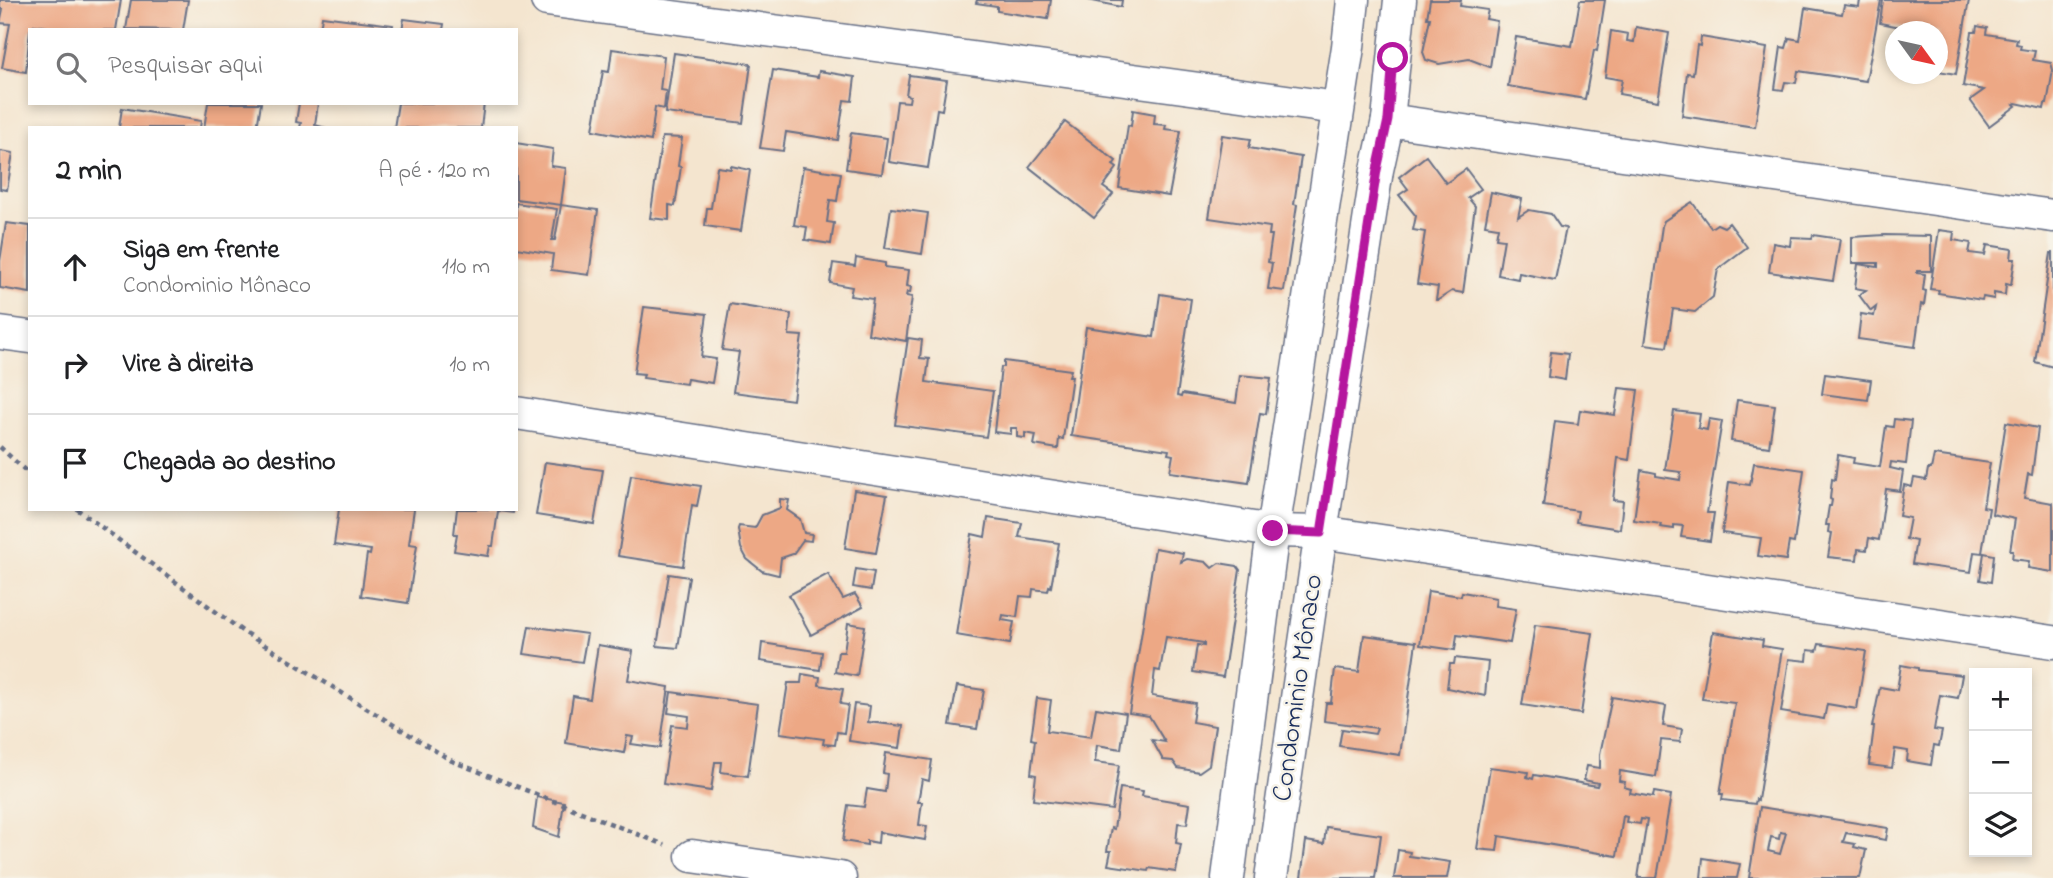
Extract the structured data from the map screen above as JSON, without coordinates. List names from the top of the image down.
{
  "streets": {
    "street": ["Condominio Mônaco"]
  },
  "north": "bottom right",
  "page": {
    "search": "Pesquisar aqui",
    "heading": ["2 min", "A pé · 120 m"],
    "list": [
      ["Siga em frente", "Condominio Mônaco", "110 m"],
      ["Vire à direita", "10 m"],
      "Chegada ao destino"
    ],
    "map_buttons": ["+", "−"]
  }
}
